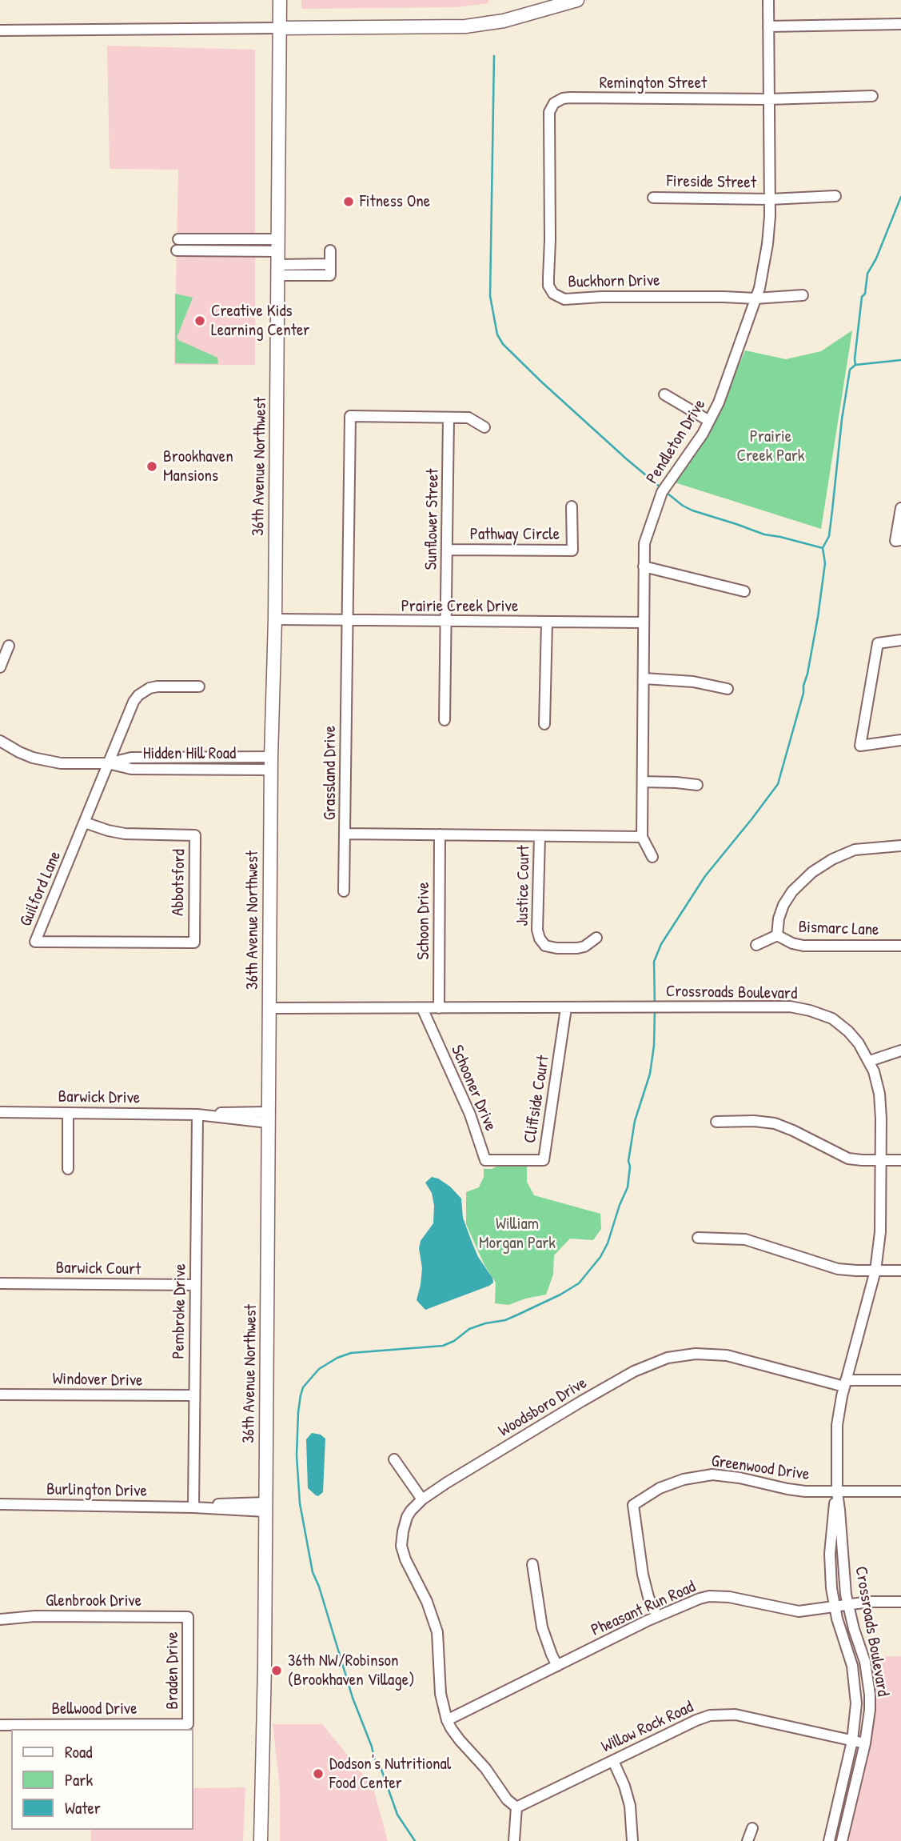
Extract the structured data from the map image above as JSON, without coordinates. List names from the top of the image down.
{
  "streets": {
    "main road": ["36th Avenue Northwest"],
    "street": [
      "Remington Street",
      "Fireside Street",
      "Buckhorn Drive",
      "Pendleton Drive",
      "Sunflower Street",
      "Pathway Circle",
      "Prairie Creek Drive",
      "Hidden Hill Road",
      "Grassland Drive",
      "Abbotsford",
      "Justice Court",
      "Guilford Lane",
      "Schoon Drive",
      "Bismarc Lane",
      "Crossroads Boulevard",
      "Schooner Drive",
      "Barwick Drive",
      "Cliffside Court",
      "Barwick Court",
      "Pembroke Drive",
      "Windover Drive",
      "Woodsboro Drive",
      "Greenwood Drive",
      "Burlington Drive",
      "Glenbrook Drive",
      "Pheasant Run Road",
      "Braden Drive",
      "Bellwood Drive",
      "Willow Rock Road"
    ]
  },
  "crossings": [
    ["Remington Street", "Buckhorn Drive"],
    ["Remington Street", "Pendleton Drive"],
    ["Fireside Street", "Pendleton Drive"],
    ["Buckhorn Drive", "Pendleton Drive"],
    ["Pendleton Drive", "Prairie Creek Drive"],
    ["Pendleton Drive", "Grassland Drive"],
    ["36th Avenue Northwest", "Prairie Creek Drive"],
    ["36th Avenue Northwest", "Hidden Hill Road"],
    ["36th Avenue Northwest", "Crossroads Boulevard"],
    ["36th Avenue Northwest", "Barwick Drive"],
    ["36th Avenue Northwest", "Burlington Drive"],
    ["Sunflower Street", "Pathway Circle"],
    ["Sunflower Street", "Prairie Creek Drive"],
    ["Sunflower Street", "Grassland Drive"],
    ["Prairie Creek Drive", "Grassland Drive"],
    ["Hidden Hill Road", "Guilford Lane"],
    ["Grassland Drive", "Justice Court"],
    ["Grassland Drive", "Schoon Drive"],
    ["Abbotsford", "Guilford Lane"],
    ["Schoon Drive", "Crossroads Boulevard"],
    ["Crossroads Boulevard", "Schooner Drive"],
    ["Crossroads Boulevard", "Cliffside Court"],
    ["Crossroads Boulevard", "Woodsboro Drive"],
    ["Crossroads Boulevard", "Greenwood Drive"],
    ["Crossroads Boulevard", "Pheasant Run Road"],
    ["Crossroads Boulevard", "Willow Rock Road"],
    ["Schooner Drive", "Cliffside Court"],
    ["Barwick Drive", "Pembroke Drive"],
    ["Barwick Court", "Pembroke Drive"],
    ["Pembroke Drive", "Windover Drive"],
    ["Pembroke Drive", "Burlington Drive"],
    ["Woodsboro Drive", "Pheasant Run Road"],
    ["Greenwood Drive", "Pheasant Run Road"],
    ["Glenbrook Drive", "Braden Drive"],
    ["Braden Drive", "Bellwood Drive"]
  ],
  "parks": ["Prairie Creek Park", "William Morgan Park"],
  "places": [
    "Fitness One",
    "Creative Kids Learning Center",
    "Brookhaven Mansions",
    "36th NW/Robinson (Brookhaven Village)",
    "Dodson's Nutritional Food Center"
  ],
  "legend": ["Road", "Park", "Water"]
}
